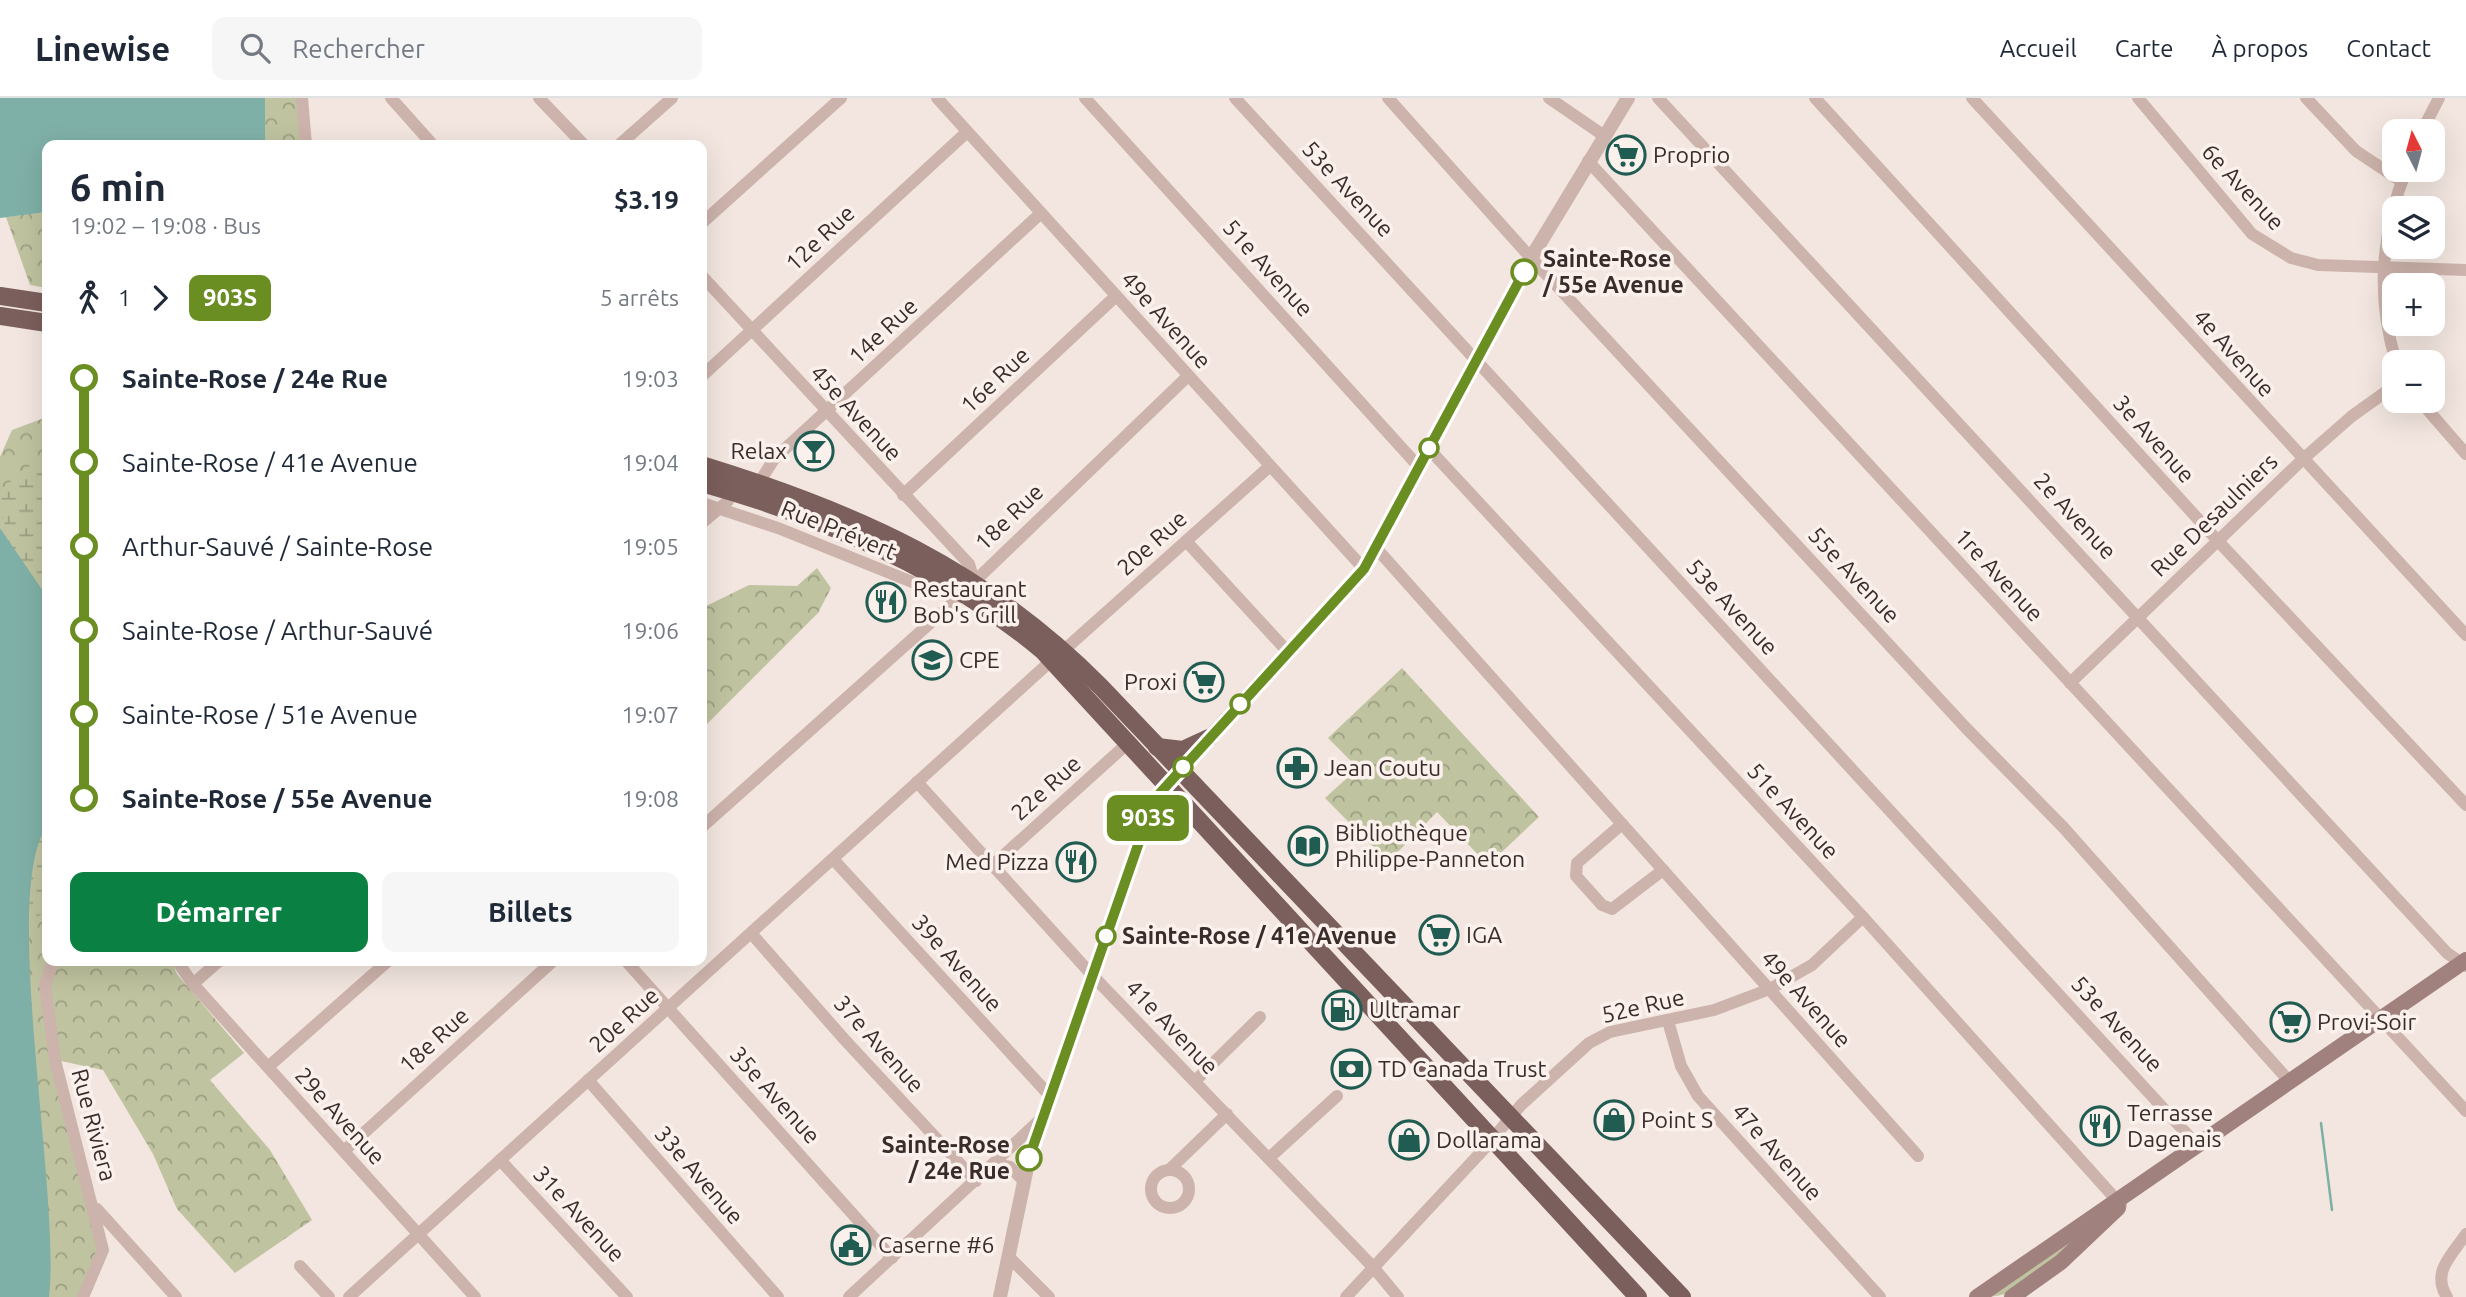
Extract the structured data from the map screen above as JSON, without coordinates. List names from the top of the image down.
{
  "streets": {
    "street": [
      "6e Avenue",
      "53e Avenue",
      "12e Rue",
      "51e Avenue",
      "49e Avenue",
      "14e Rue",
      "4e Avenue",
      "16e Rue",
      "45e Avenue",
      "3e Avenue",
      "Rue Desaulniers",
      "2e Avenue",
      "18e Rue",
      "Rue Prévert",
      "20e Rue",
      "55e Avenue",
      "1re Avenue",
      "22e Rue",
      "39e Avenue",
      "52e Rue",
      "41e Avenue",
      "37e Avenue",
      "35e Avenue",
      "29e Avenue",
      "Rue Riviera",
      "47e Avenue",
      "33e Avenue",
      "31e Avenue"
    ]
  },
  "crossings": [
    ["12e Rue", "49e Avenue"],
    ["12e Rue", "45e Avenue"],
    ["51e Avenue", "52e Rue"],
    ["49e Avenue", "14e Rue"],
    ["49e Avenue", "16e Rue"],
    ["49e Avenue", "18e Rue"],
    ["49e Avenue", "20e Rue"],
    ["49e Avenue", "52e Rue"],
    ["14e Rue", "45e Avenue"],
    ["4e Avenue", "Rue Desaulniers"],
    ["16e Rue", "45e Avenue"],
    ["45e Avenue", "18e Rue"],
    ["45e Avenue", "Rue Prévert"],
    ["3e Avenue", "Rue Desaulniers"],
    ["Rue Desaulniers", "2e Avenue"],
    ["Rue Desaulniers", "1re Avenue"],
    ["18e Rue", "Rue Prévert"],
    ["18e Rue", "29e Avenue"],
    ["20e Rue", "39e Avenue"],
    ["20e Rue", "41e Avenue"],
    ["20e Rue", "37e Avenue"],
    ["20e Rue", "35e Avenue"],
    ["20e Rue", "29e Avenue"],
    ["20e Rue", "33e Avenue"],
    ["20e Rue", "31e Avenue"],
    ["22e Rue", "41e Avenue"],
    ["52e Rue", "41e Avenue"],
    ["52e Rue", "47e Avenue"]
  ],
  "places": {
    "supermarket": [
      "Proprio",
      "Proxi",
      "IGA",
      "Provi-Soir"
    ],
    "other": ["Sainte-Rose / 55e Avenue", "Sainte-Rose / 41e Avenue", "Sainte-Rose / 24e Rue"],
    "bar": ["Relax"],
    "restaurant": ["Restaurant Bob's Grill", "Med Pizza", "Terrasse Dagenais"],
    "school or university": ["CPE"],
    "pharmacy": ["Jean Coutu"],
    "library": ["Bibliothèque Philippe-Panneton"],
    "fuel station": ["Ultramar"],
    "bank": ["TD Canada Trust"],
    "shop": ["Point S", "Dollarama"],
    "public building": ["Caserne #6"]
  },
  "lines": ["bus line 903S"],
  "north": "top",
  "page": {
    "header": "Linewise",
    "search": "Rechercher",
    "nav": [
      "Accueil",
      "Carte",
      "À propos",
      "Contact"
    ],
    "on_map": "903S",
    "map_buttons": ["+", "−"],
    "heading": ["6 min", "19:02 – 19:08 · Bus", "$3.19"],
    "legs": ["1", "903S", "5 arrêts"],
    "list": [
      {
        "name": "Sainte-Rose / 24e Rue",
        "value": "19:03"
      },
      {
        "name": "Sainte-Rose / 41e Avenue",
        "value": "19:04"
      },
      {
        "name": "Arthur-Sauvé / Sainte-Rose",
        "value": "19:05"
      },
      {
        "name": "Sainte-Rose / Arthur-Sauvé",
        "value": "19:06"
      },
      {
        "name": "Sainte-Rose / 51e Avenue",
        "value": "19:07"
      },
      {
        "name": "Sainte-Rose / 55e Avenue",
        "value": "19:08"
      }
    ],
    "buttons": ["Démarrer", "Billets"]
  }
}
